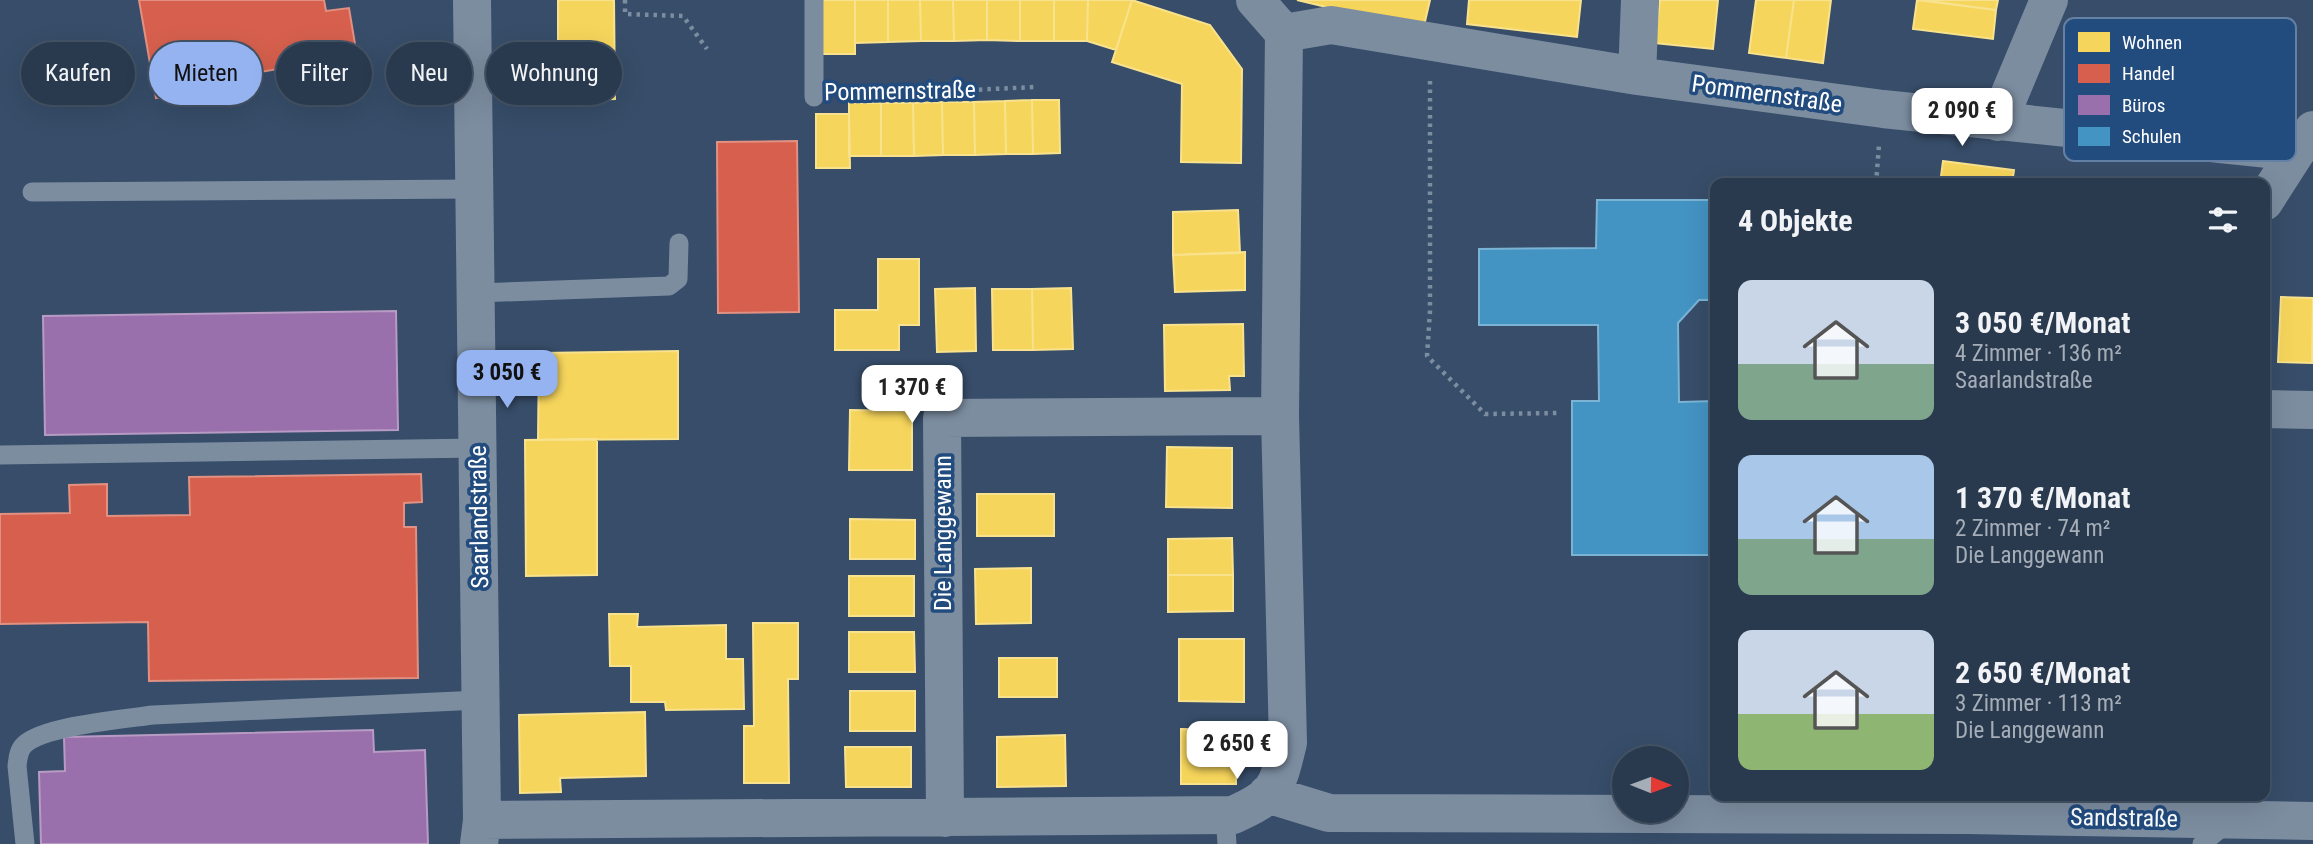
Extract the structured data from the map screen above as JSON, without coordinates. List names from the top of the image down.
{
  "streets": {
    "street": [
      "Pommernstraße",
      "Saarlandstraße",
      "Die Langgewann",
      "Sandstraße"
    ]
  },
  "legend": [
    "Wohnen",
    "Handel",
    "Büros",
    "Schulen"
  ],
  "north": "right",
  "page": {
    "chip": [
      "Kaufen",
      "Mieten",
      "Filter",
      "Neu",
      "Wohnung"
    ],
    "price": [
      "2 090 €",
      "3 050 €",
      "1 370 €",
      "2 650 €"
    ],
    "heading": "4 Objekte",
    "list": [
      {
        "name": "3 050 €/Monat",
        "note": "4 Zimmer · 136 m² · Saarlandstraße"
      },
      {
        "name": "1 370 €/Monat",
        "note": "2 Zimmer · 74 m² · Die Langgewann"
      },
      {
        "name": "2 650 €/Monat",
        "note": "3 Zimmer · 113 m² · Die Langgewann"
      }
    ]
  }
}
